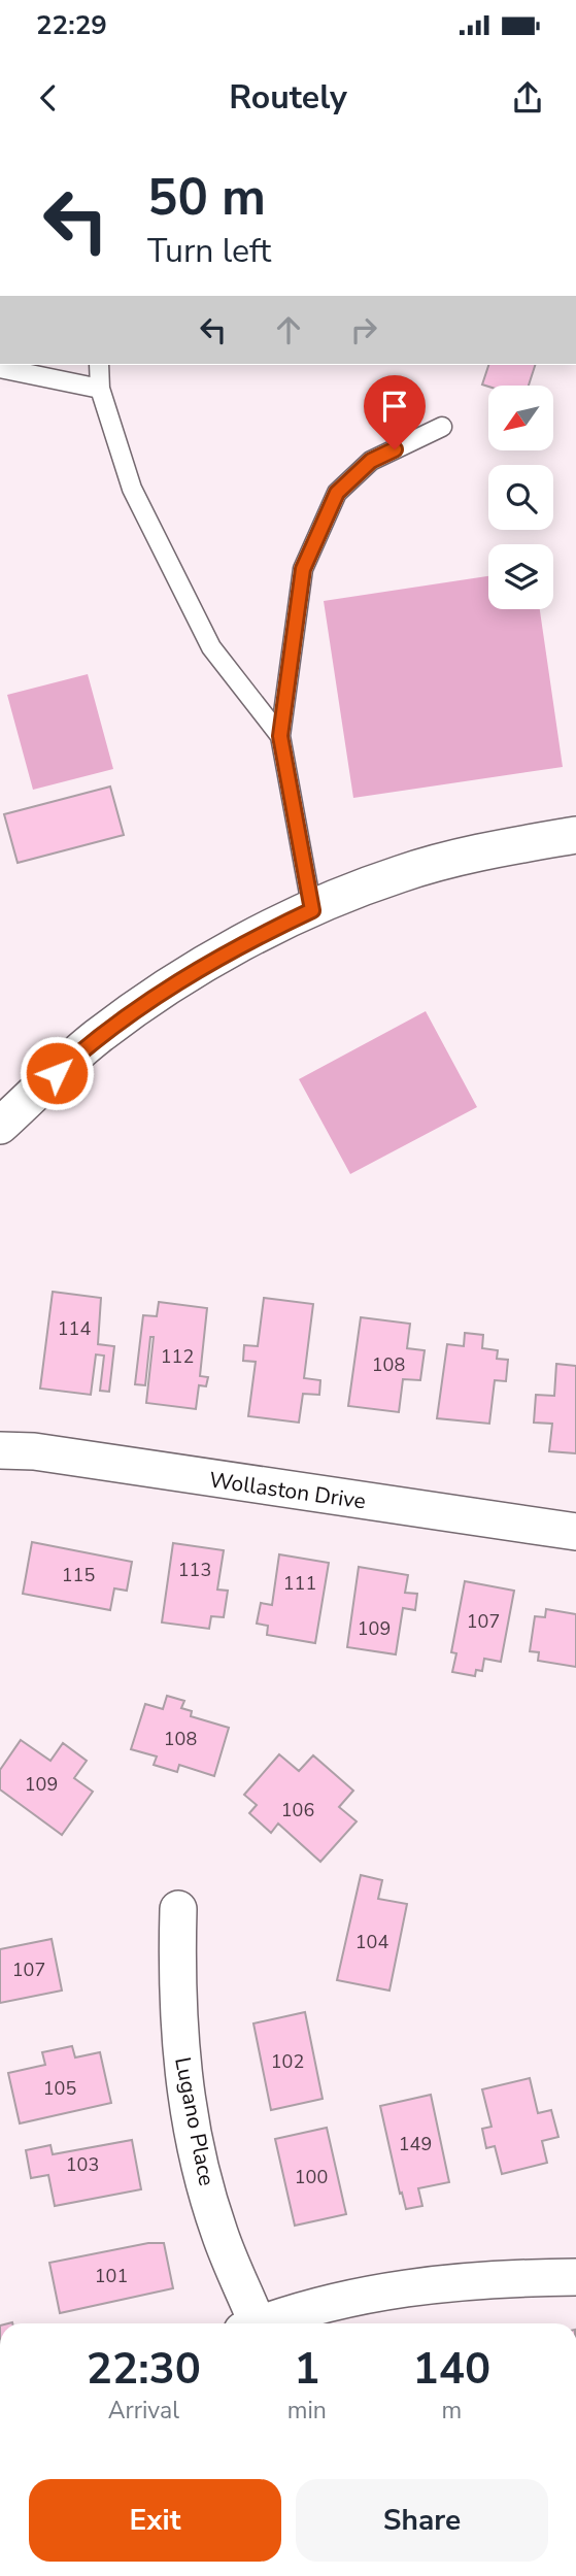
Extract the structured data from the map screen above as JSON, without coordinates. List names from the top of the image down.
{
  "streets": {
    "street": ["Wollaston Drive", "Lugano Place"]
  },
  "house_numbers": [
    "114",
    "112",
    "108",
    "113",
    "115",
    "111",
    "107",
    "109",
    "108",
    "109",
    "106",
    "104",
    "107",
    "102",
    "105",
    "149",
    "103",
    "100",
    "101"
  ],
  "north": "bottom left",
  "page": {
    "status": "22:29",
    "header": "Routely",
    "turn": ["50 m", "Turn left"],
    "eta": [
      "22:30",
      "Arrival",
      "1",
      "min",
      "140",
      "m"
    ],
    "buttons": ["Exit", "Share"]
  }
}
